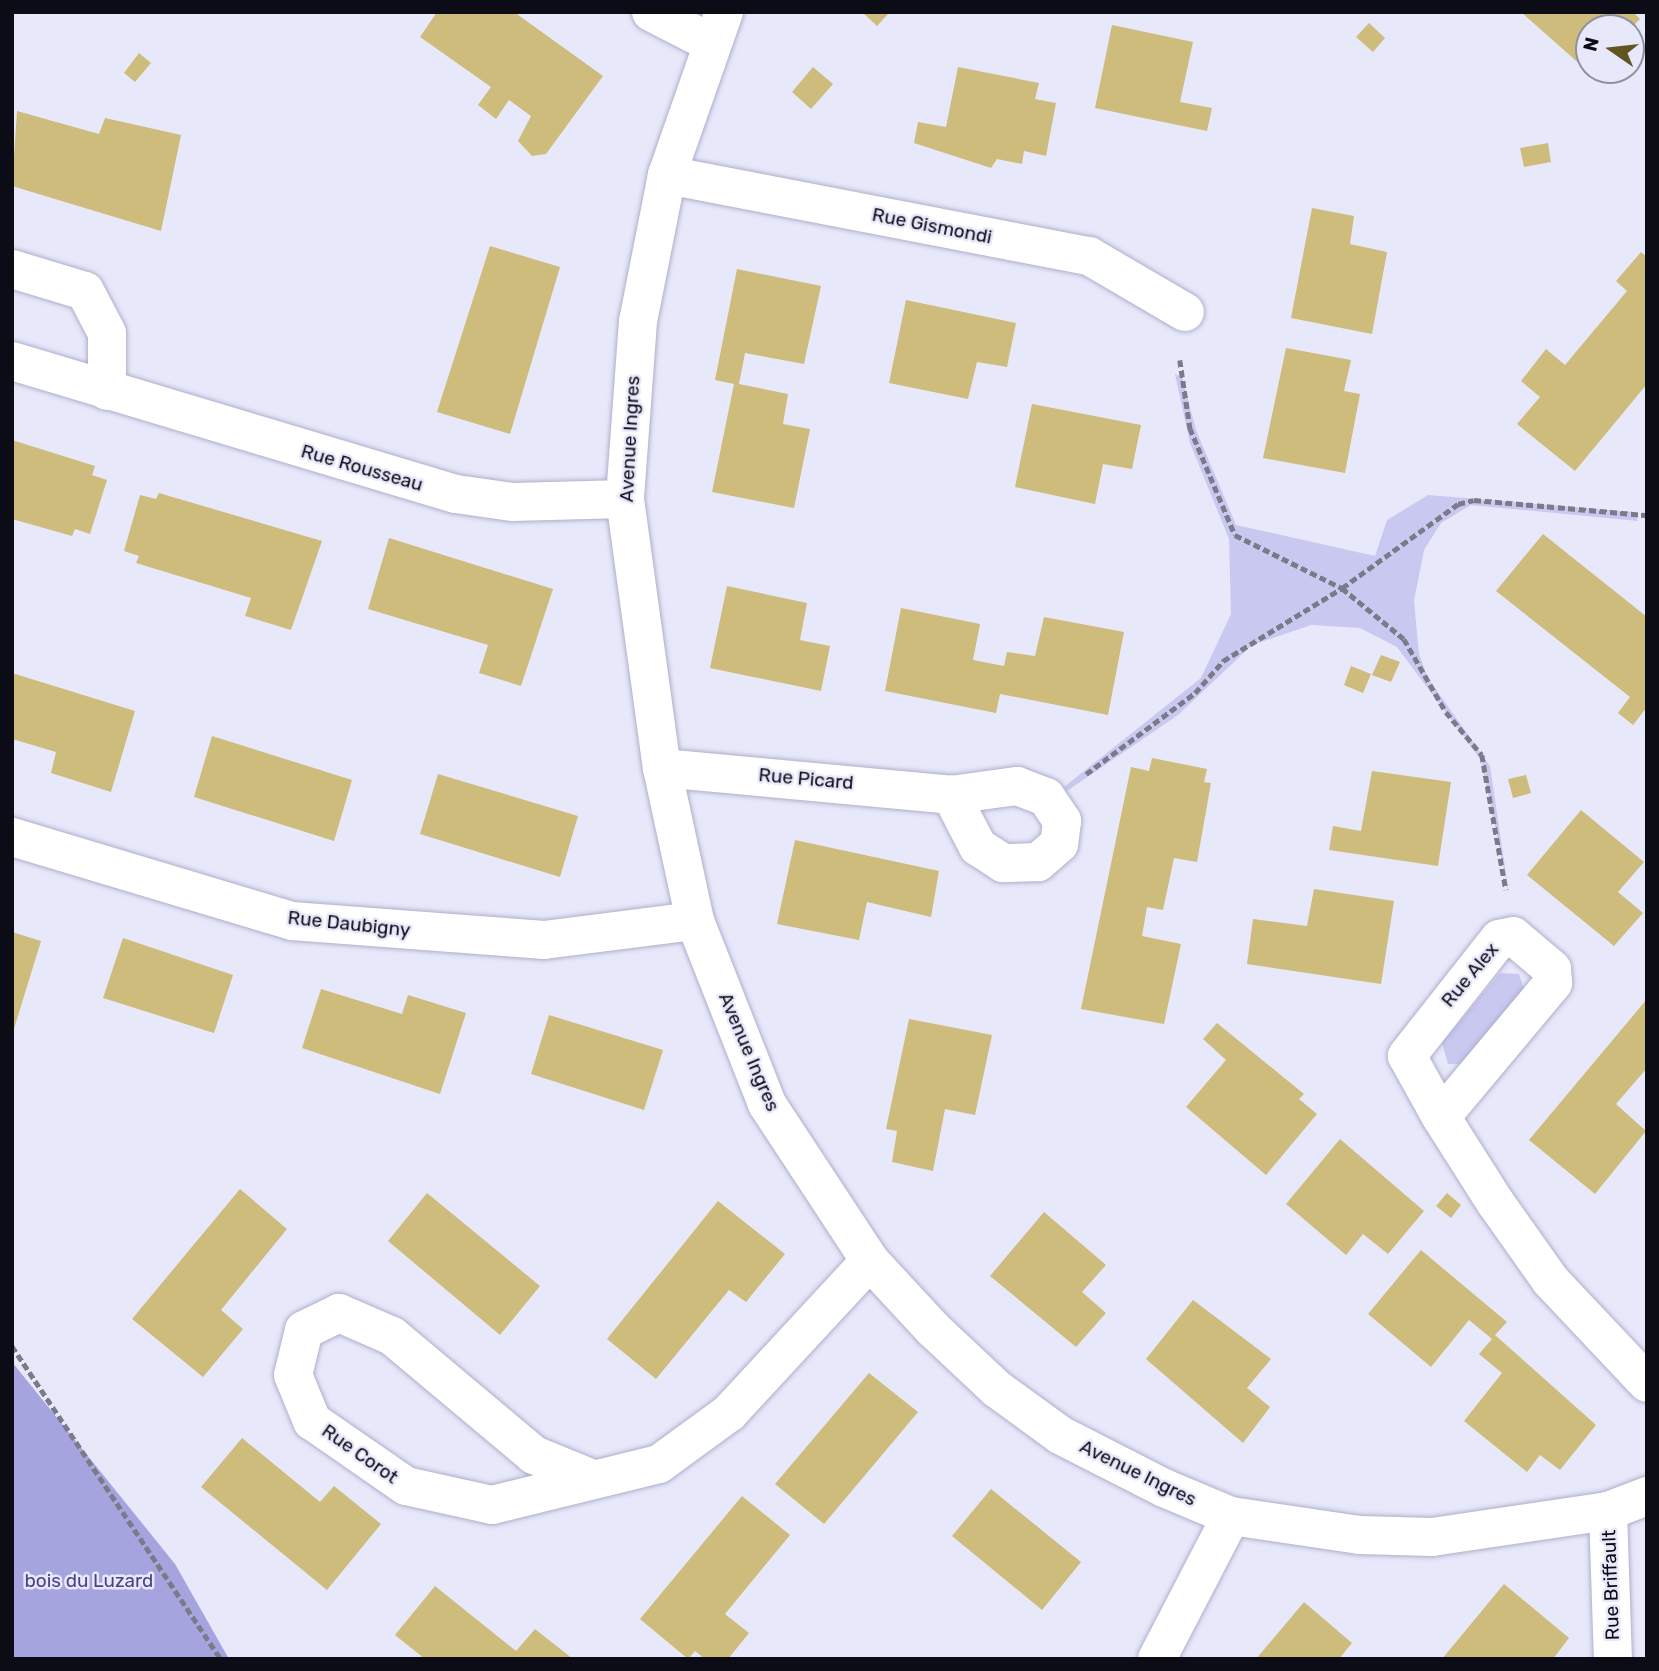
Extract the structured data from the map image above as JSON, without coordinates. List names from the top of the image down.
{
  "streets": {
    "street": [
      "Rue Gismondi",
      "Avenue Ingres",
      "Rue Rousseau",
      "Rue Picard",
      "Rue Daubigny",
      "Rue Alex",
      "Rue Corot",
      "Rue Briffault"
    ]
  },
  "crossings": [
    ["Rue Gismondi", "Avenue Ingres"],
    ["Avenue Ingres", "Rue Rousseau"],
    ["Avenue Ingres", "Rue Picard"],
    ["Avenue Ingres", "Rue Daubigny"],
    ["Avenue Ingres", "Rue Corot"],
    ["Avenue Ingres", "Rue Briffault"]
  ],
  "parks": ["bois du Luzard"],
  "north": "left"
}
